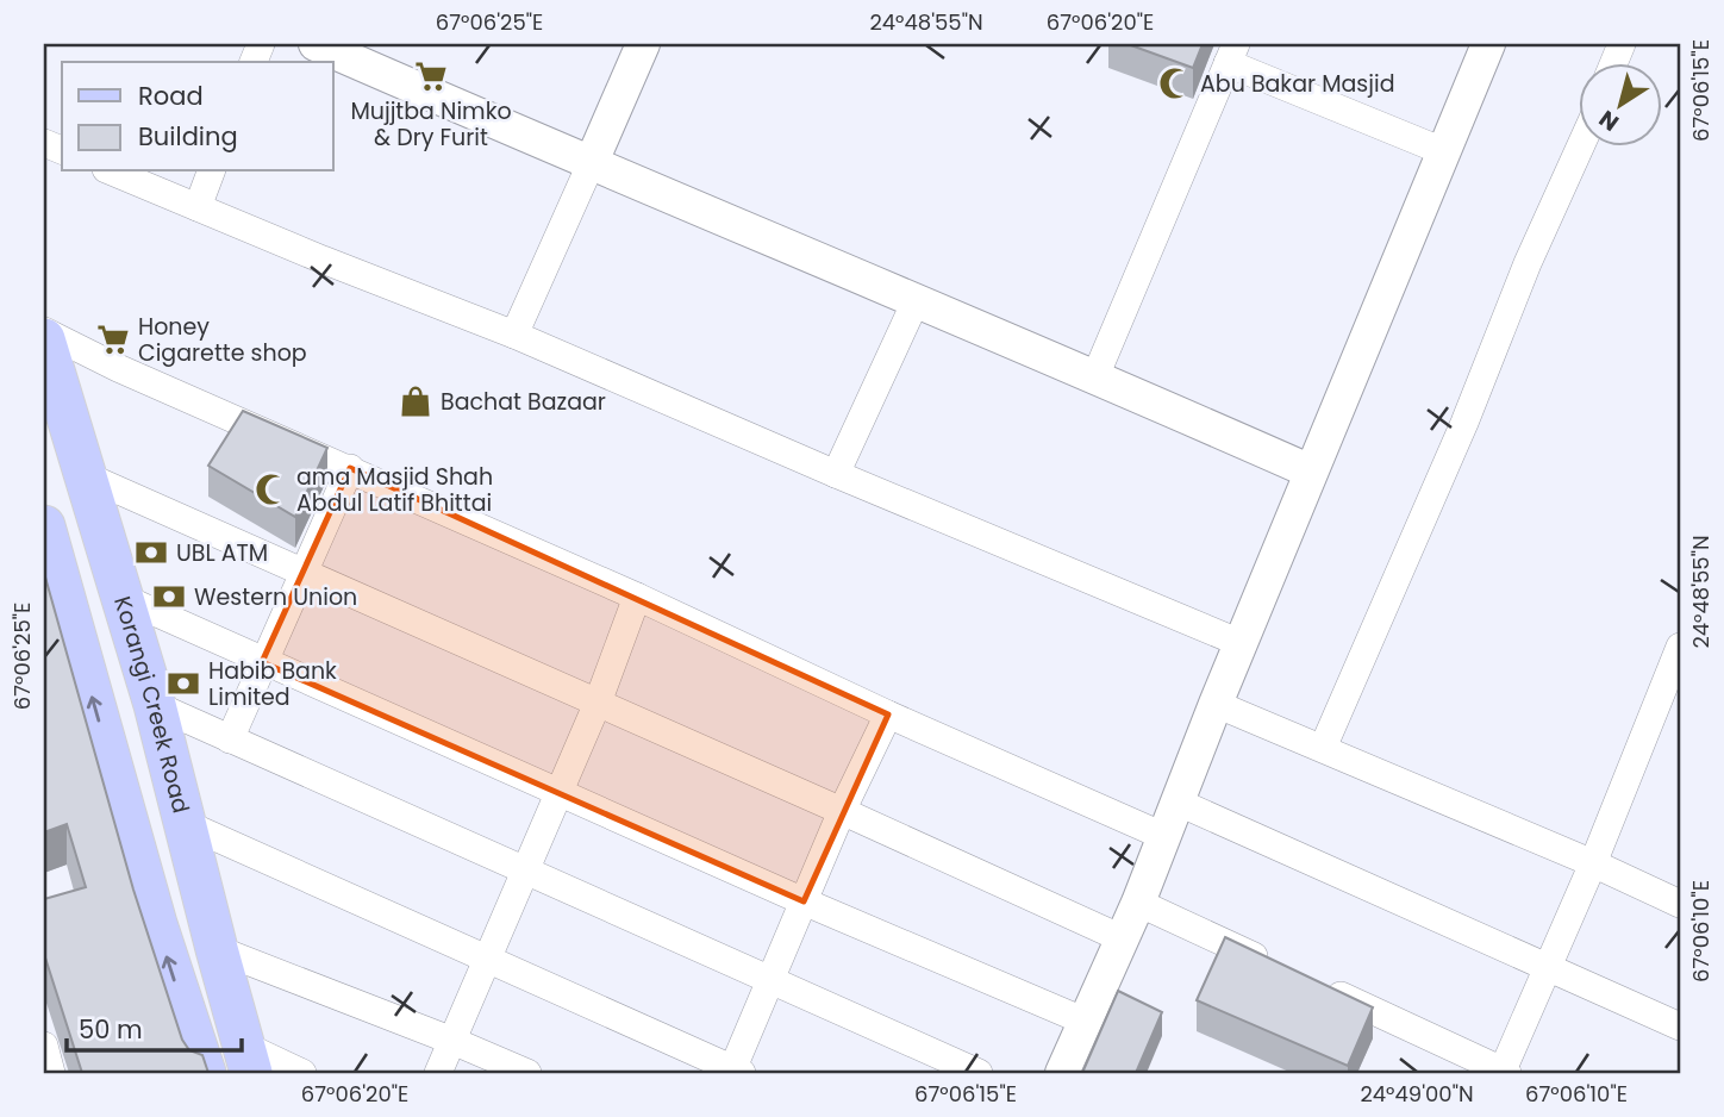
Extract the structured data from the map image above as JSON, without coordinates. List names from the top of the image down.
{
  "streets": {
    "main road": ["Korangi Creek Road"]
  },
  "places": {
    "supermarket": ["Mujjtba Nimko & Dry Furit", "Honey Cigarette shop"],
    "mosque": ["Abu Bakar Masjid", "ama Masjid Shah Abdul Latif Bhittai"],
    "shop": ["Bachat Bazaar"],
    "bank": ["UBL ATM", "Western Union", "Habib Bank Limited"]
  },
  "legend": ["Road", "Building"],
  "scale_bar": "50 m",
  "north": "bottom left",
  "coordinates": [
    "67°06'25\"E",
    "24°48'55\"N",
    "67°06'20\"E",
    "67°06'15\"E",
    "67°06'10\"E",
    "24°49'00\"N"
  ]
}
